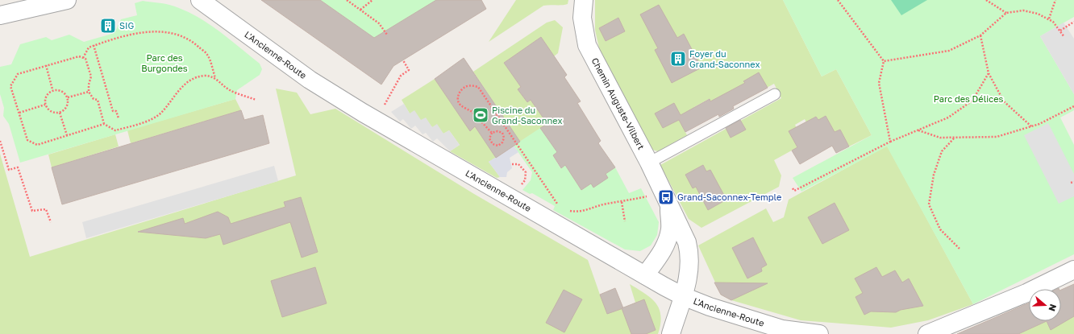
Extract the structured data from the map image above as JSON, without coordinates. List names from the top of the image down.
{
  "streets": {
    "street": ["L'Ancienne-Route", "Chemin Auguste-Vilbert"]
  },
  "crossings": [
    ["L'Ancienne-Route", "Chemin Auguste-Vilbert"]
  ],
  "parks": ["Parc des Burgondes", "Parc des Délices"],
  "places": {
    "building": ["SIG", "Foyer du Grand-Saconnex"],
    "sports": ["Piscine du Grand-Saconnex"],
    "bus stop": ["Grand-Saconnex-Temple"]
  },
  "north": "right"
}
